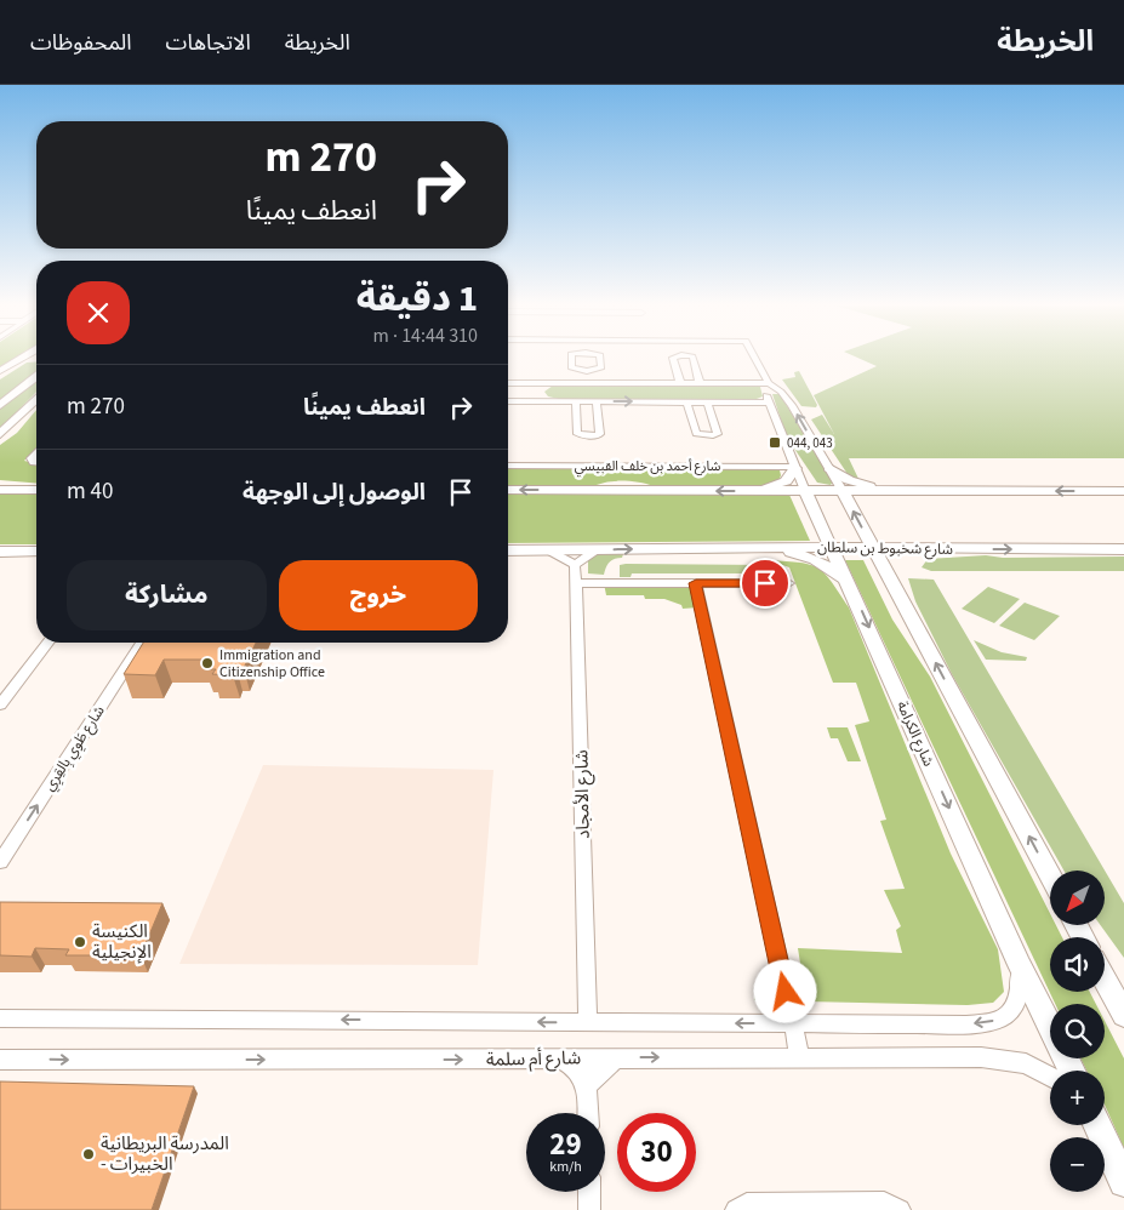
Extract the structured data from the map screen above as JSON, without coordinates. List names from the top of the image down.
{
  "streets": {
    "main road": ["شارع شخبوط بن سلطان", "شارع الكرامة"],
    "street": [
      "شارع أحمد بن خلف القبيسي",
      "شارع طَوِي بِالقِرِي",
      "شارع الأمجاد",
      "شارع أم سلمة"
    ]
  },
  "crossings": [
    ["شارع أحمد بن خلف القبيسي", "شارع الكرامة"],
    ["شارع شخبوط بن سلطان", "شارع الكرامة"]
  ],
  "one_way": ["شارع طَوِي بِالقِرِي"],
  "places": {
    "transit": ["044, 043"],
    "other": ["Immigration and Citizenship Office", "الكنيسة الإنجيلية", "المدرسة البريطانية - الخبيرات"]
  },
  "north": "bottom left",
  "page": {
    "header": "الخريطة",
    "nav": ["الخريطة", "الاتجاهات", "المحفوظات"],
    "turn": ["270 m", "انعطف يمينًا"],
    "heading": ["1 دقيقة", "310 m · 14:44"],
    "list": [
      {
        "name": "انعطف يمينًا",
        "value": "270 m"
      },
      {
        "name": "الوصول إلى الوجهة",
        "value": "40 m"
      }
    ],
    "buttons": ["خروج", "مشاركة"],
    "map_buttons": ["+", "−"],
    "speed": "29 km/h",
    "limit": "30"
  }
}
